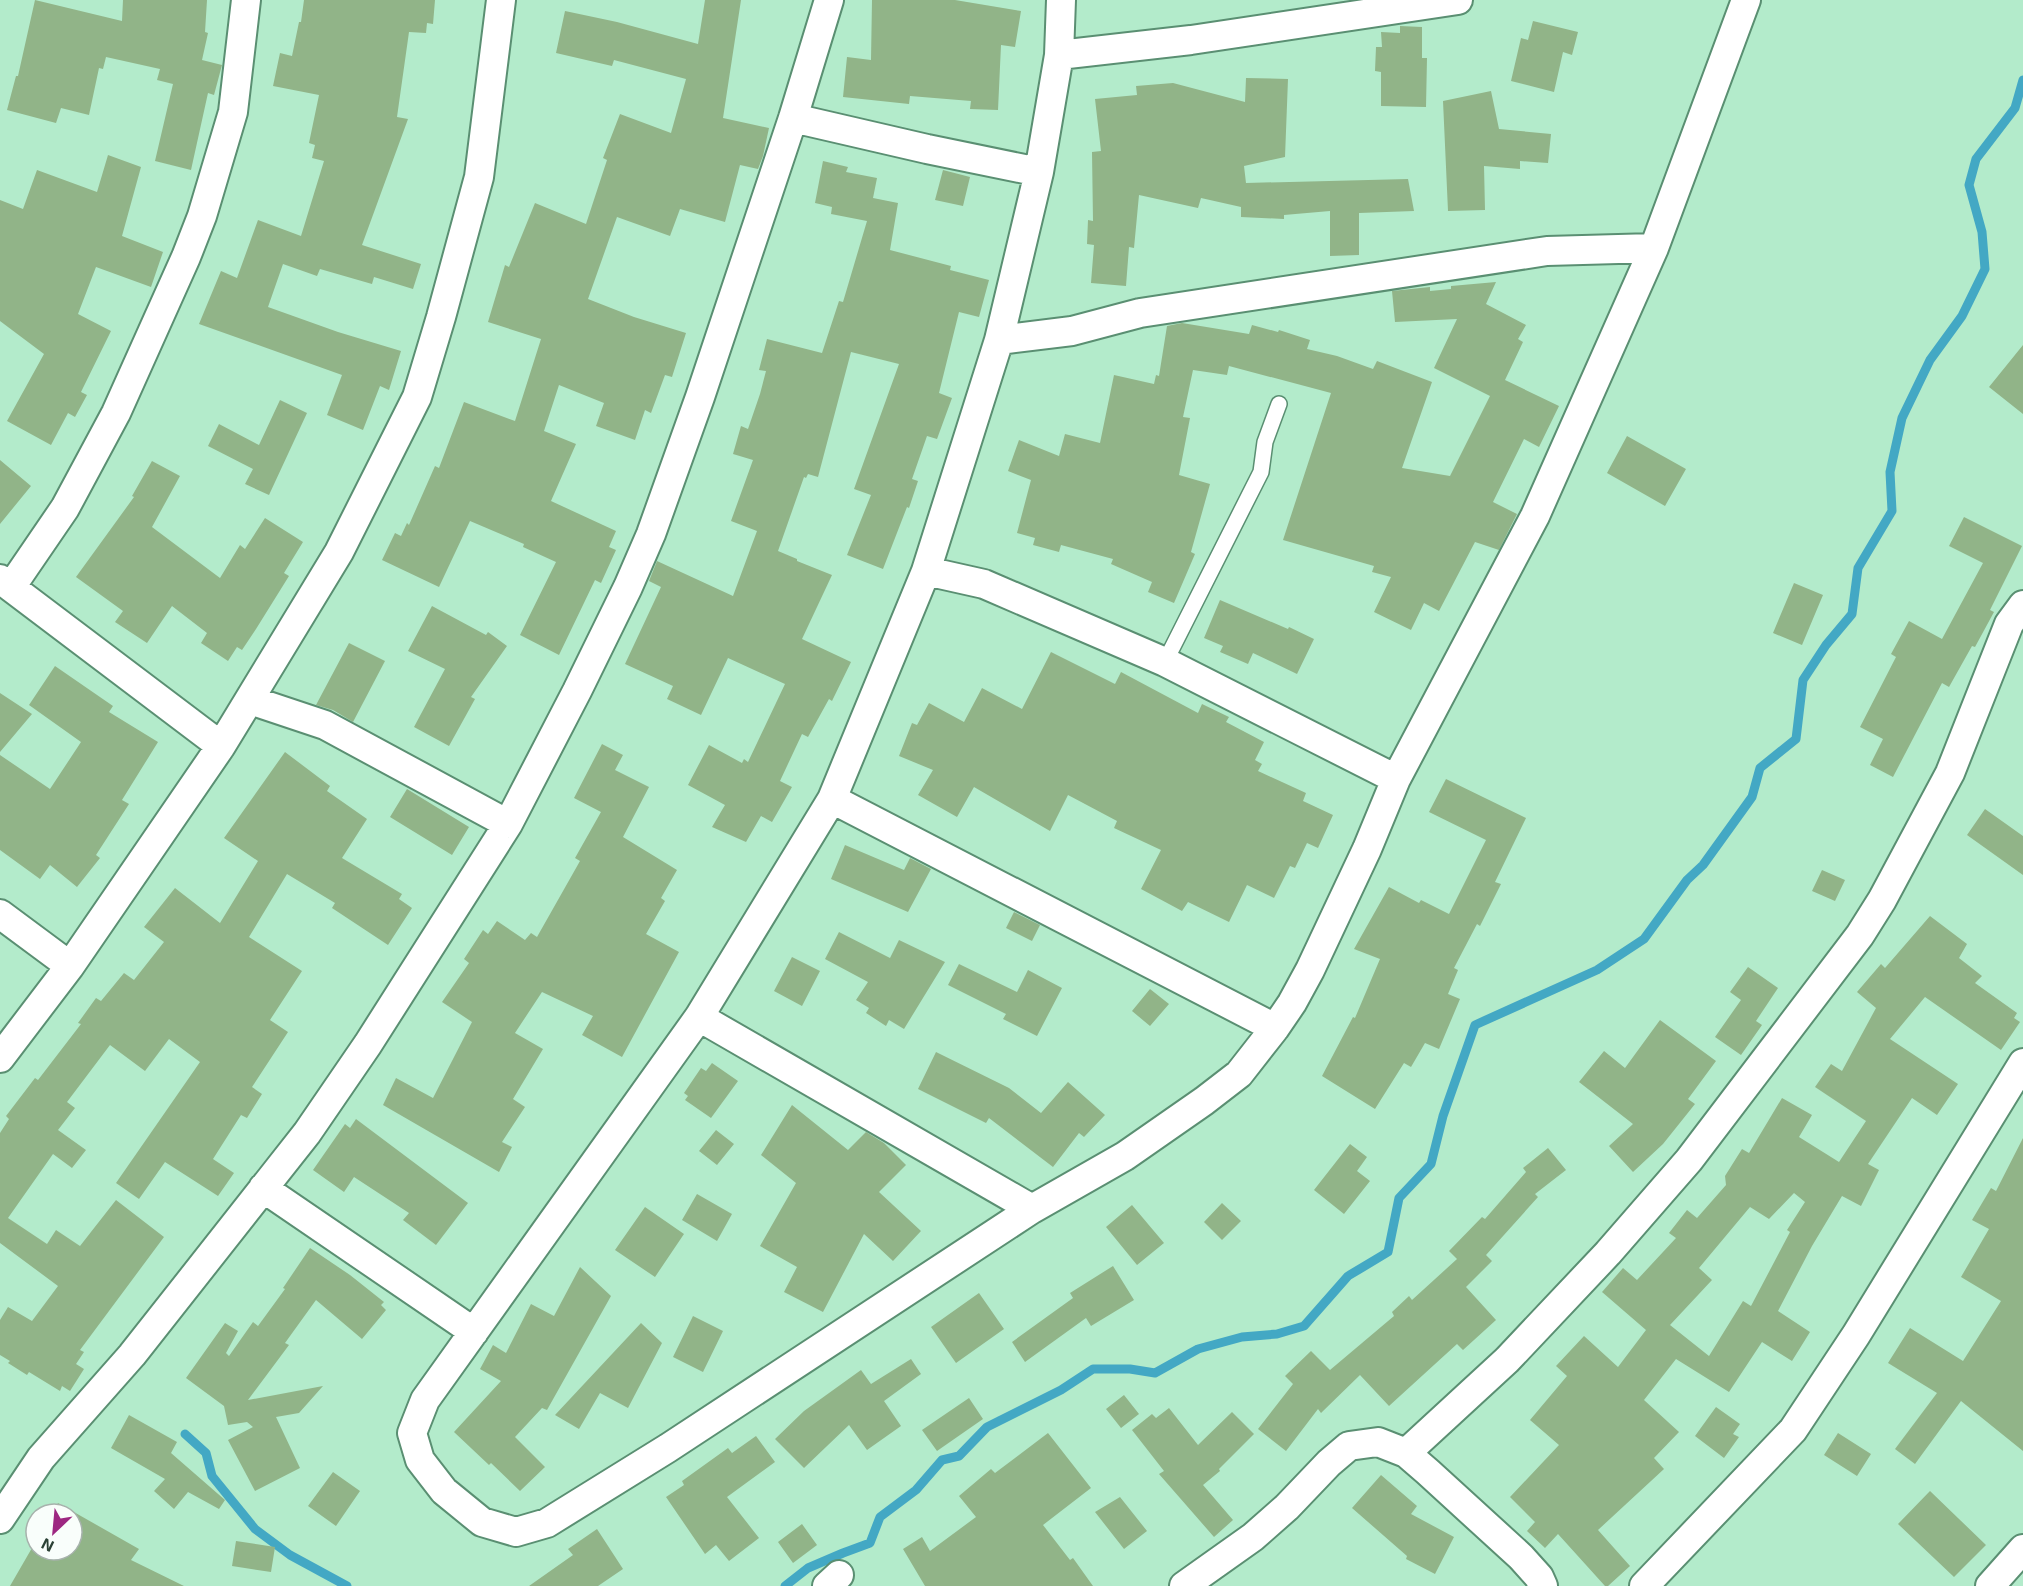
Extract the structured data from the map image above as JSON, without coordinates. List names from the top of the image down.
{
  "north": "bottom left"
}
